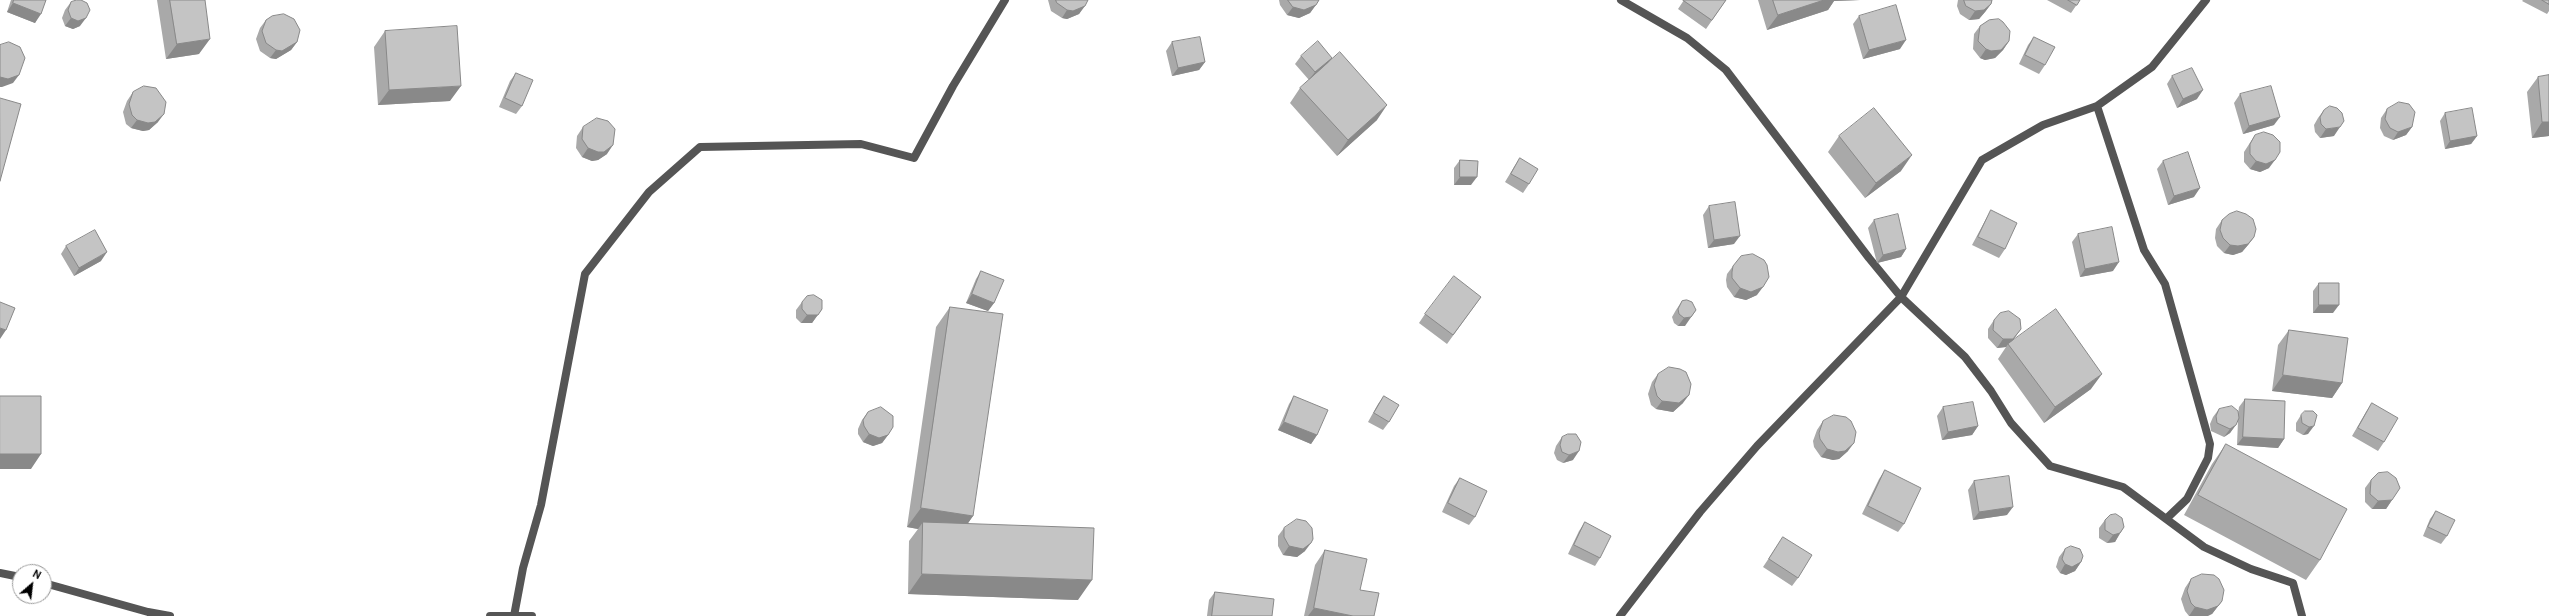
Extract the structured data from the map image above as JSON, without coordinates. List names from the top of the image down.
{
  "north": "top right"
}
